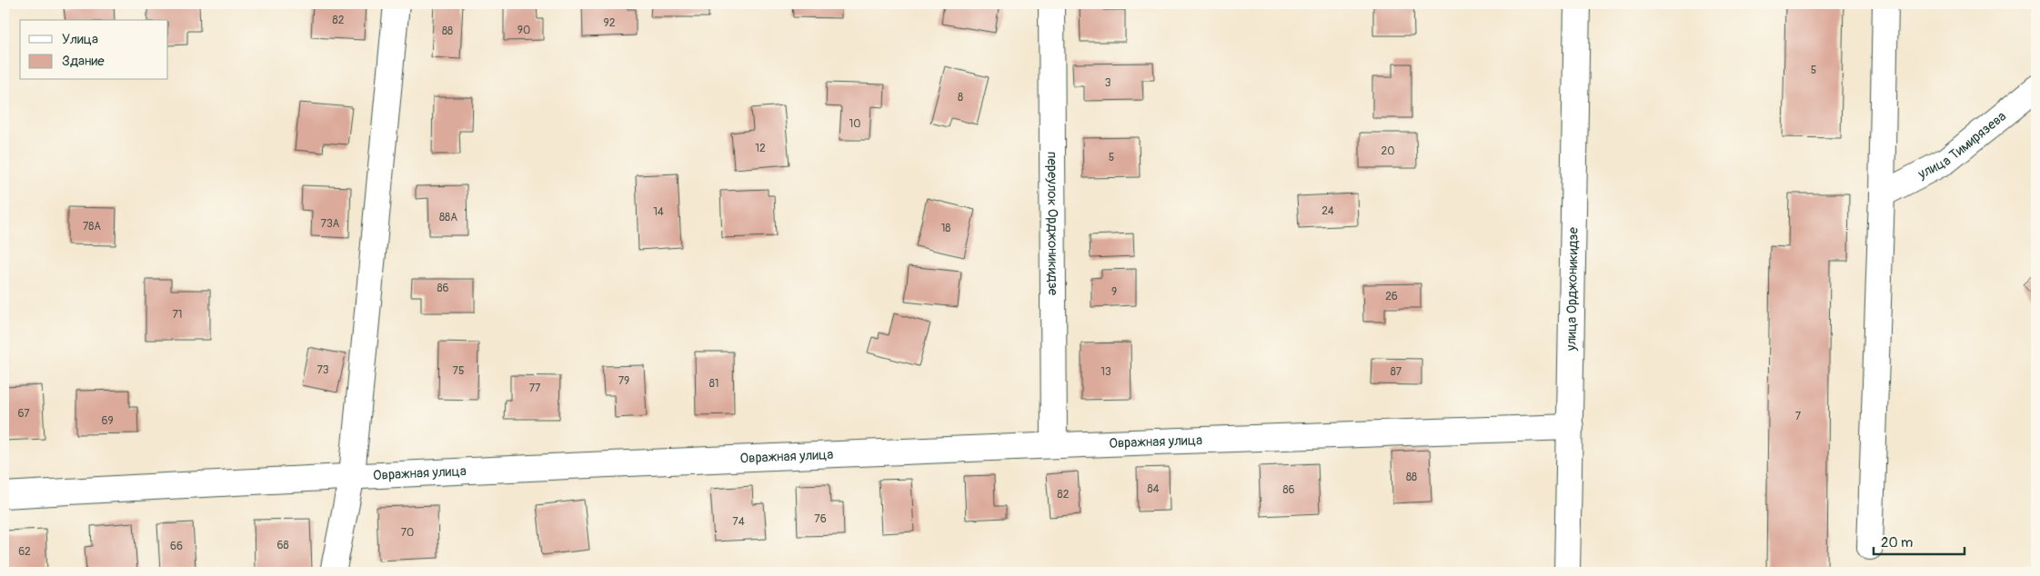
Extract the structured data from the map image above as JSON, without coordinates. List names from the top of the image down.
{
  "streets": {
    "street": [
      "улица Тимирязева",
      "переулок Орджоникидзе",
      "улица Орджоникидзе",
      "Овражная улица"
    ]
  },
  "crossings": [
    ["переулок Орджоникидзе", "Овражная улица"],
    ["улица Орджоникидзе", "Овражная улица"]
  ],
  "house_numbers": [
    "82",
    "92",
    "90",
    "88",
    "5",
    "3",
    "8",
    "10",
    "12",
    "20",
    "5",
    "24",
    "14",
    "88А",
    "73А",
    "78А",
    "18",
    "86",
    "9",
    "26",
    "71",
    "73",
    "75",
    "13",
    "87",
    "79",
    "81",
    "77",
    "67",
    "7",
    "69",
    "88",
    "84",
    "86",
    "82",
    "76",
    "74",
    "70",
    "68",
    "66",
    "62"
  ],
  "legend": ["Улица", "Здание"],
  "scale_bar": "20 m"
}
